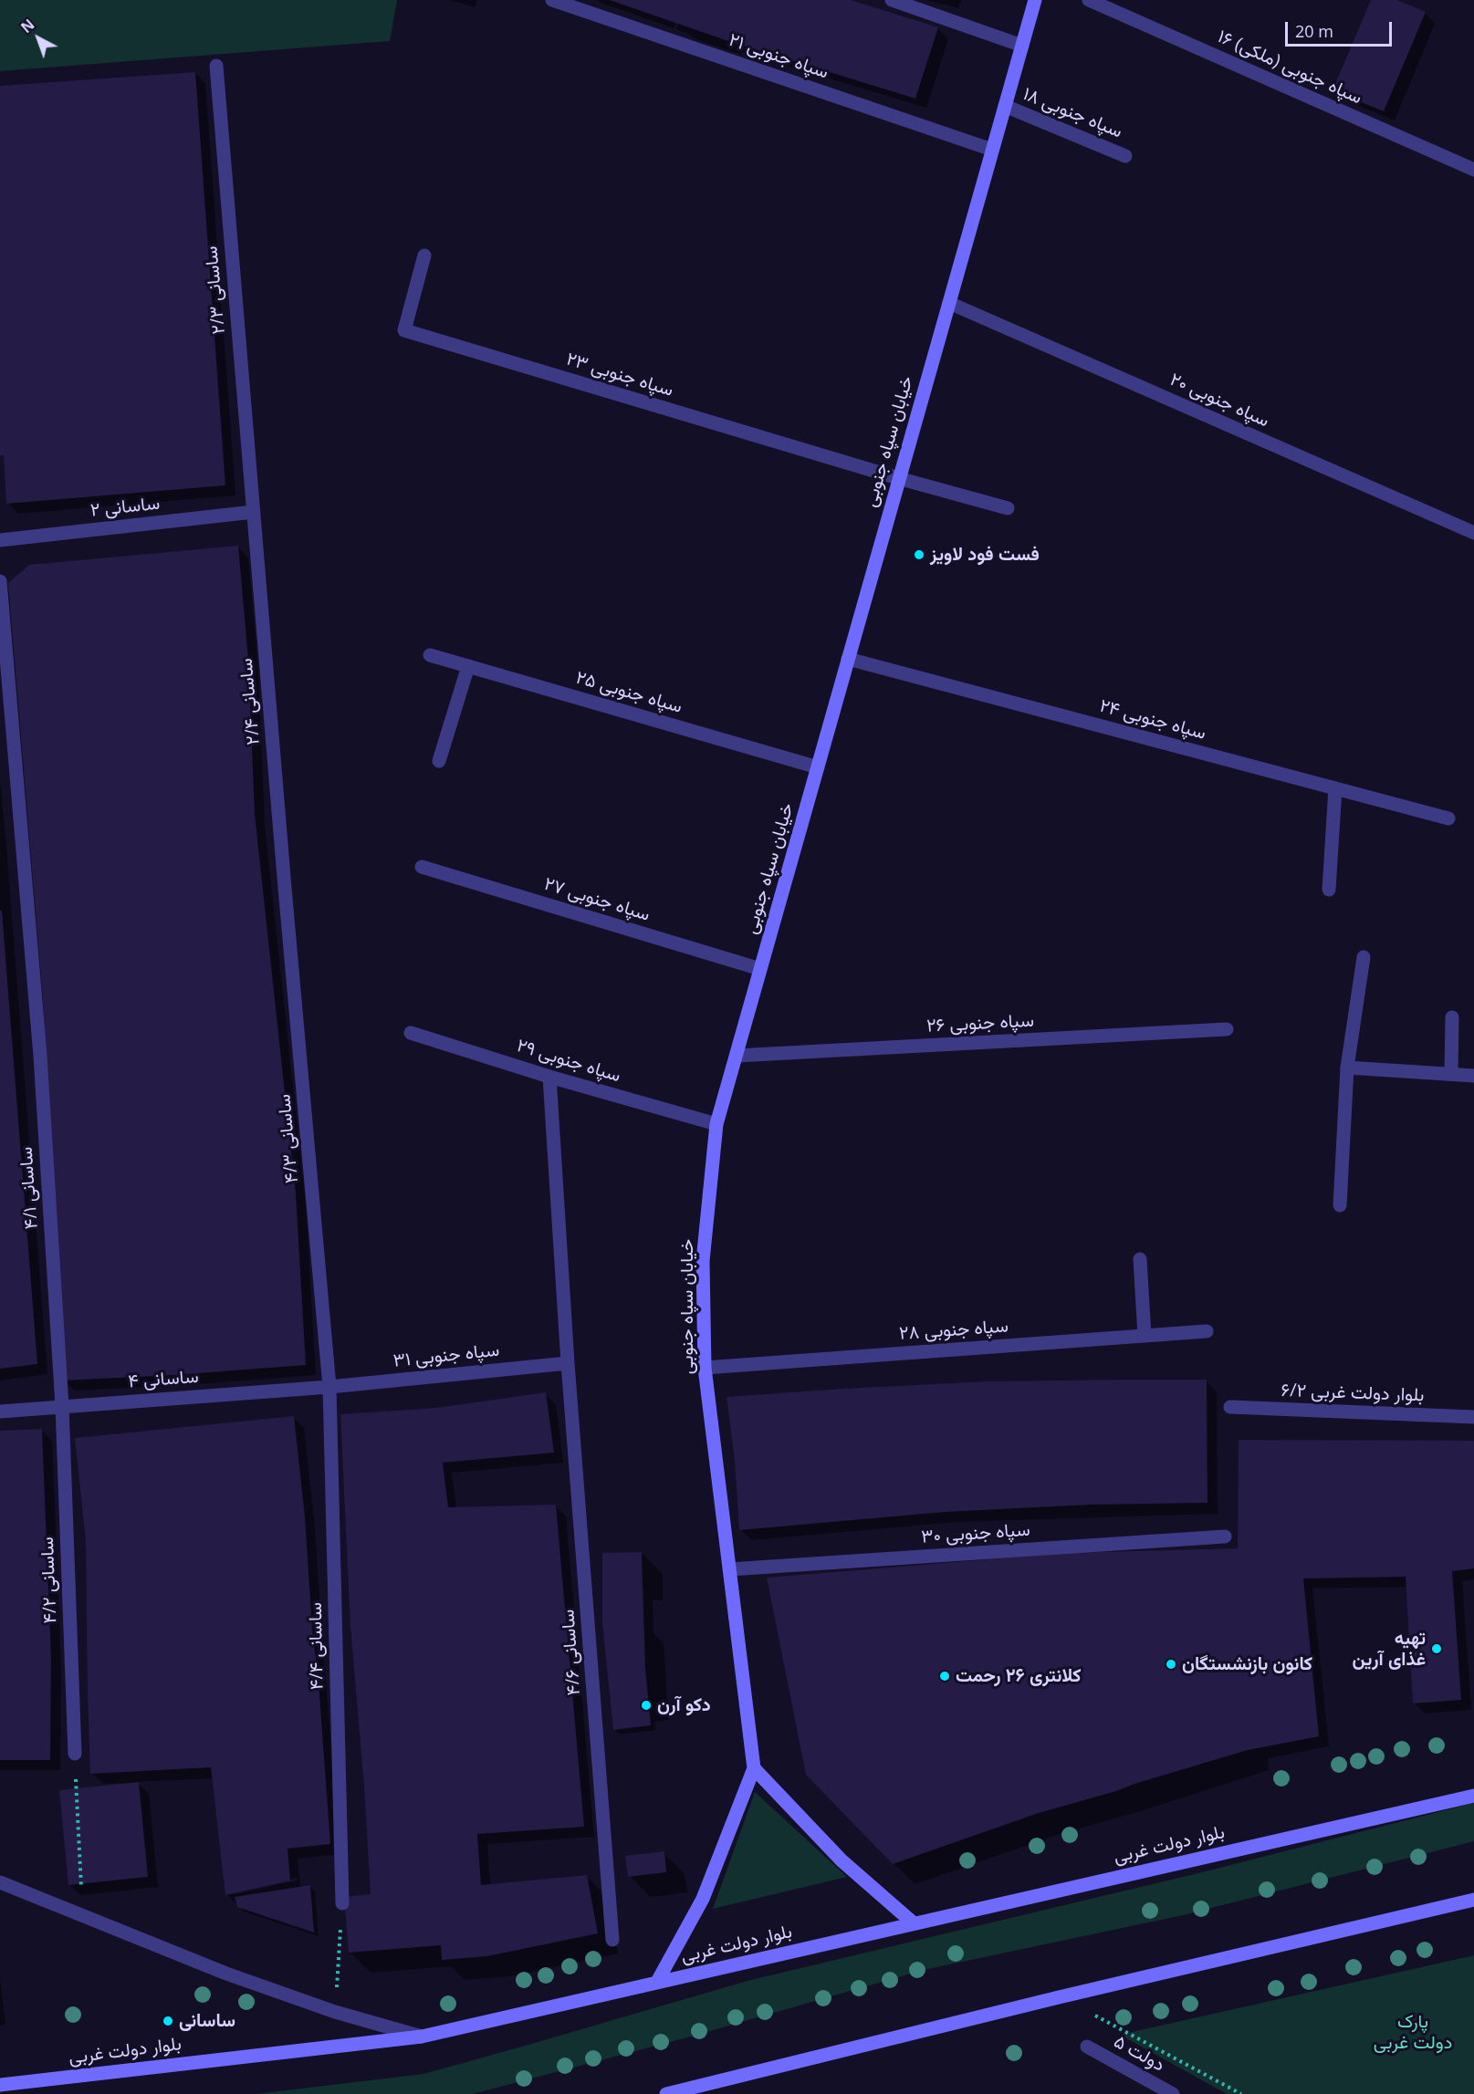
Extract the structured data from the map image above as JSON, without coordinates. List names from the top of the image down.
{
  "streets": {
    "main road": ["خیابان سپاه جنوبی", "بلوار دولت غربی"],
    "street": [
      "۲۱ سپاه جنوبی",
      "۱۶ سپاه جنوبی (ملکی)",
      "۱۸ سپاه جنوبی",
      "۲/۳ ساسانی",
      "۲۳ سپاه جنوبی",
      "۲۰ سپاه جنوبی",
      "۲ ساسانی",
      "۲۵ سپاه جنوبی",
      "۲/۴ ساسانی",
      "۲۴ سپاه جنوبی",
      "۲۷ سپاه جنوبی",
      "۲۶ سپاه جنوبی",
      "۲۹ سپاه جنوبی",
      "۴/۳ ساسانی",
      "۴/۱ ساسانی",
      "۲۸ سپاه جنوبی",
      "۳۱ سپاه جنوبی",
      "۴ ساسانی",
      "بلوار دولت غربی ۶/۲",
      "۳۰ سپاه جنوبی",
      "۴/۲ ساسانی",
      "۴/۴ ساسانی",
      "۴/۶ ساسانی",
      "۵ دولت"
    ]
  },
  "crossings": [
    ["۲۱ سپاه جنوبی", "خیابان سپاه جنوبی"],
    ["۱۸ سپاه جنوبی", "خیابان سپاه جنوبی"],
    ["۲/۳ ساسانی", "۲ ساسانی"],
    ["۲/۳ ساسانی", "۲/۴ ساسانی"],
    ["۲۳ سپاه جنوبی", "خیابان سپاه جنوبی"],
    ["۲۰ سپاه جنوبی", "خیابان سپاه جنوبی"],
    ["خیابان سپاه جنوبی", "۲۵ سپاه جنوبی"],
    ["خیابان سپاه جنوبی", "۲۴ سپاه جنوبی"],
    ["خیابان سپاه جنوبی", "۲۷ سپاه جنوبی"],
    ["خیابان سپاه جنوبی", "۲۶ سپاه جنوبی"],
    ["خیابان سپاه جنوبی", "۲۹ سپاه جنوبی"],
    ["خیابان سپاه جنوبی", "۲۸ سپاه جنوبی"],
    ["خیابان سپاه جنوبی", "۳۰ سپاه جنوبی"],
    ["۲ ساسانی", "۲/۴ ساسانی"],
    ["۲/۴ ساسانی", "۴/۳ ساسانی"],
    ["۲۹ سپاه جنوبی", "۴/۶ ساسانی"],
    ["۴/۳ ساسانی", "۳۱ سپاه جنوبی"],
    ["۴/۳ ساسانی", "۴ ساسانی"],
    ["۴/۳ ساسانی", "۴/۴ ساسانی"],
    ["۴/۱ ساسانی", "۴ ساسانی"],
    ["۴/۱ ساسانی", "۴/۲ ساسانی"],
    ["۳۱ سپاه جنوبی", "۴ ساسانی"],
    ["۳۱ سپاه جنوبی", "۴/۴ ساسانی"],
    ["۳۱ سپاه جنوبی", "۴/۶ ساسانی"],
    ["۴ ساسانی", "۴/۲ ساسانی"],
    ["۴ ساسانی", "۴/۴ ساسانی"]
  ],
  "parks": ["پارک دولت غربی"],
  "places": [
    "فست فود لاویز",
    "تهیه غذای آرین",
    "کانون بازنشستگان",
    "کلانتری ۲۶ رحمت",
    "دکو آرن",
    "ساسانی"
  ],
  "scale_bar": "20 m",
  "north": "top left"
}
